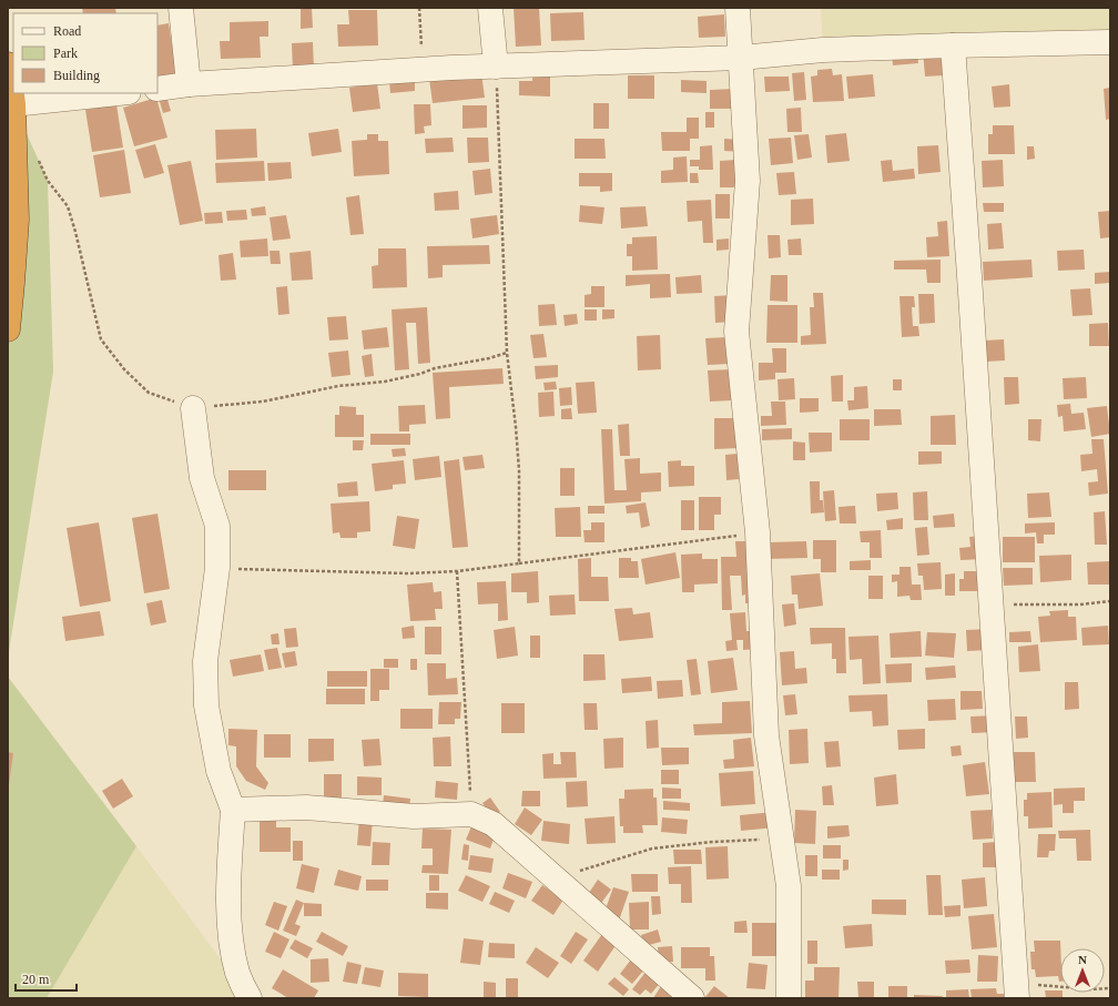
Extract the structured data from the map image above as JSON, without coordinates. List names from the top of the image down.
{
  "legend": ["Road", "Park", "Building"],
  "scale_bar": "20 m",
  "north": "top"
}
